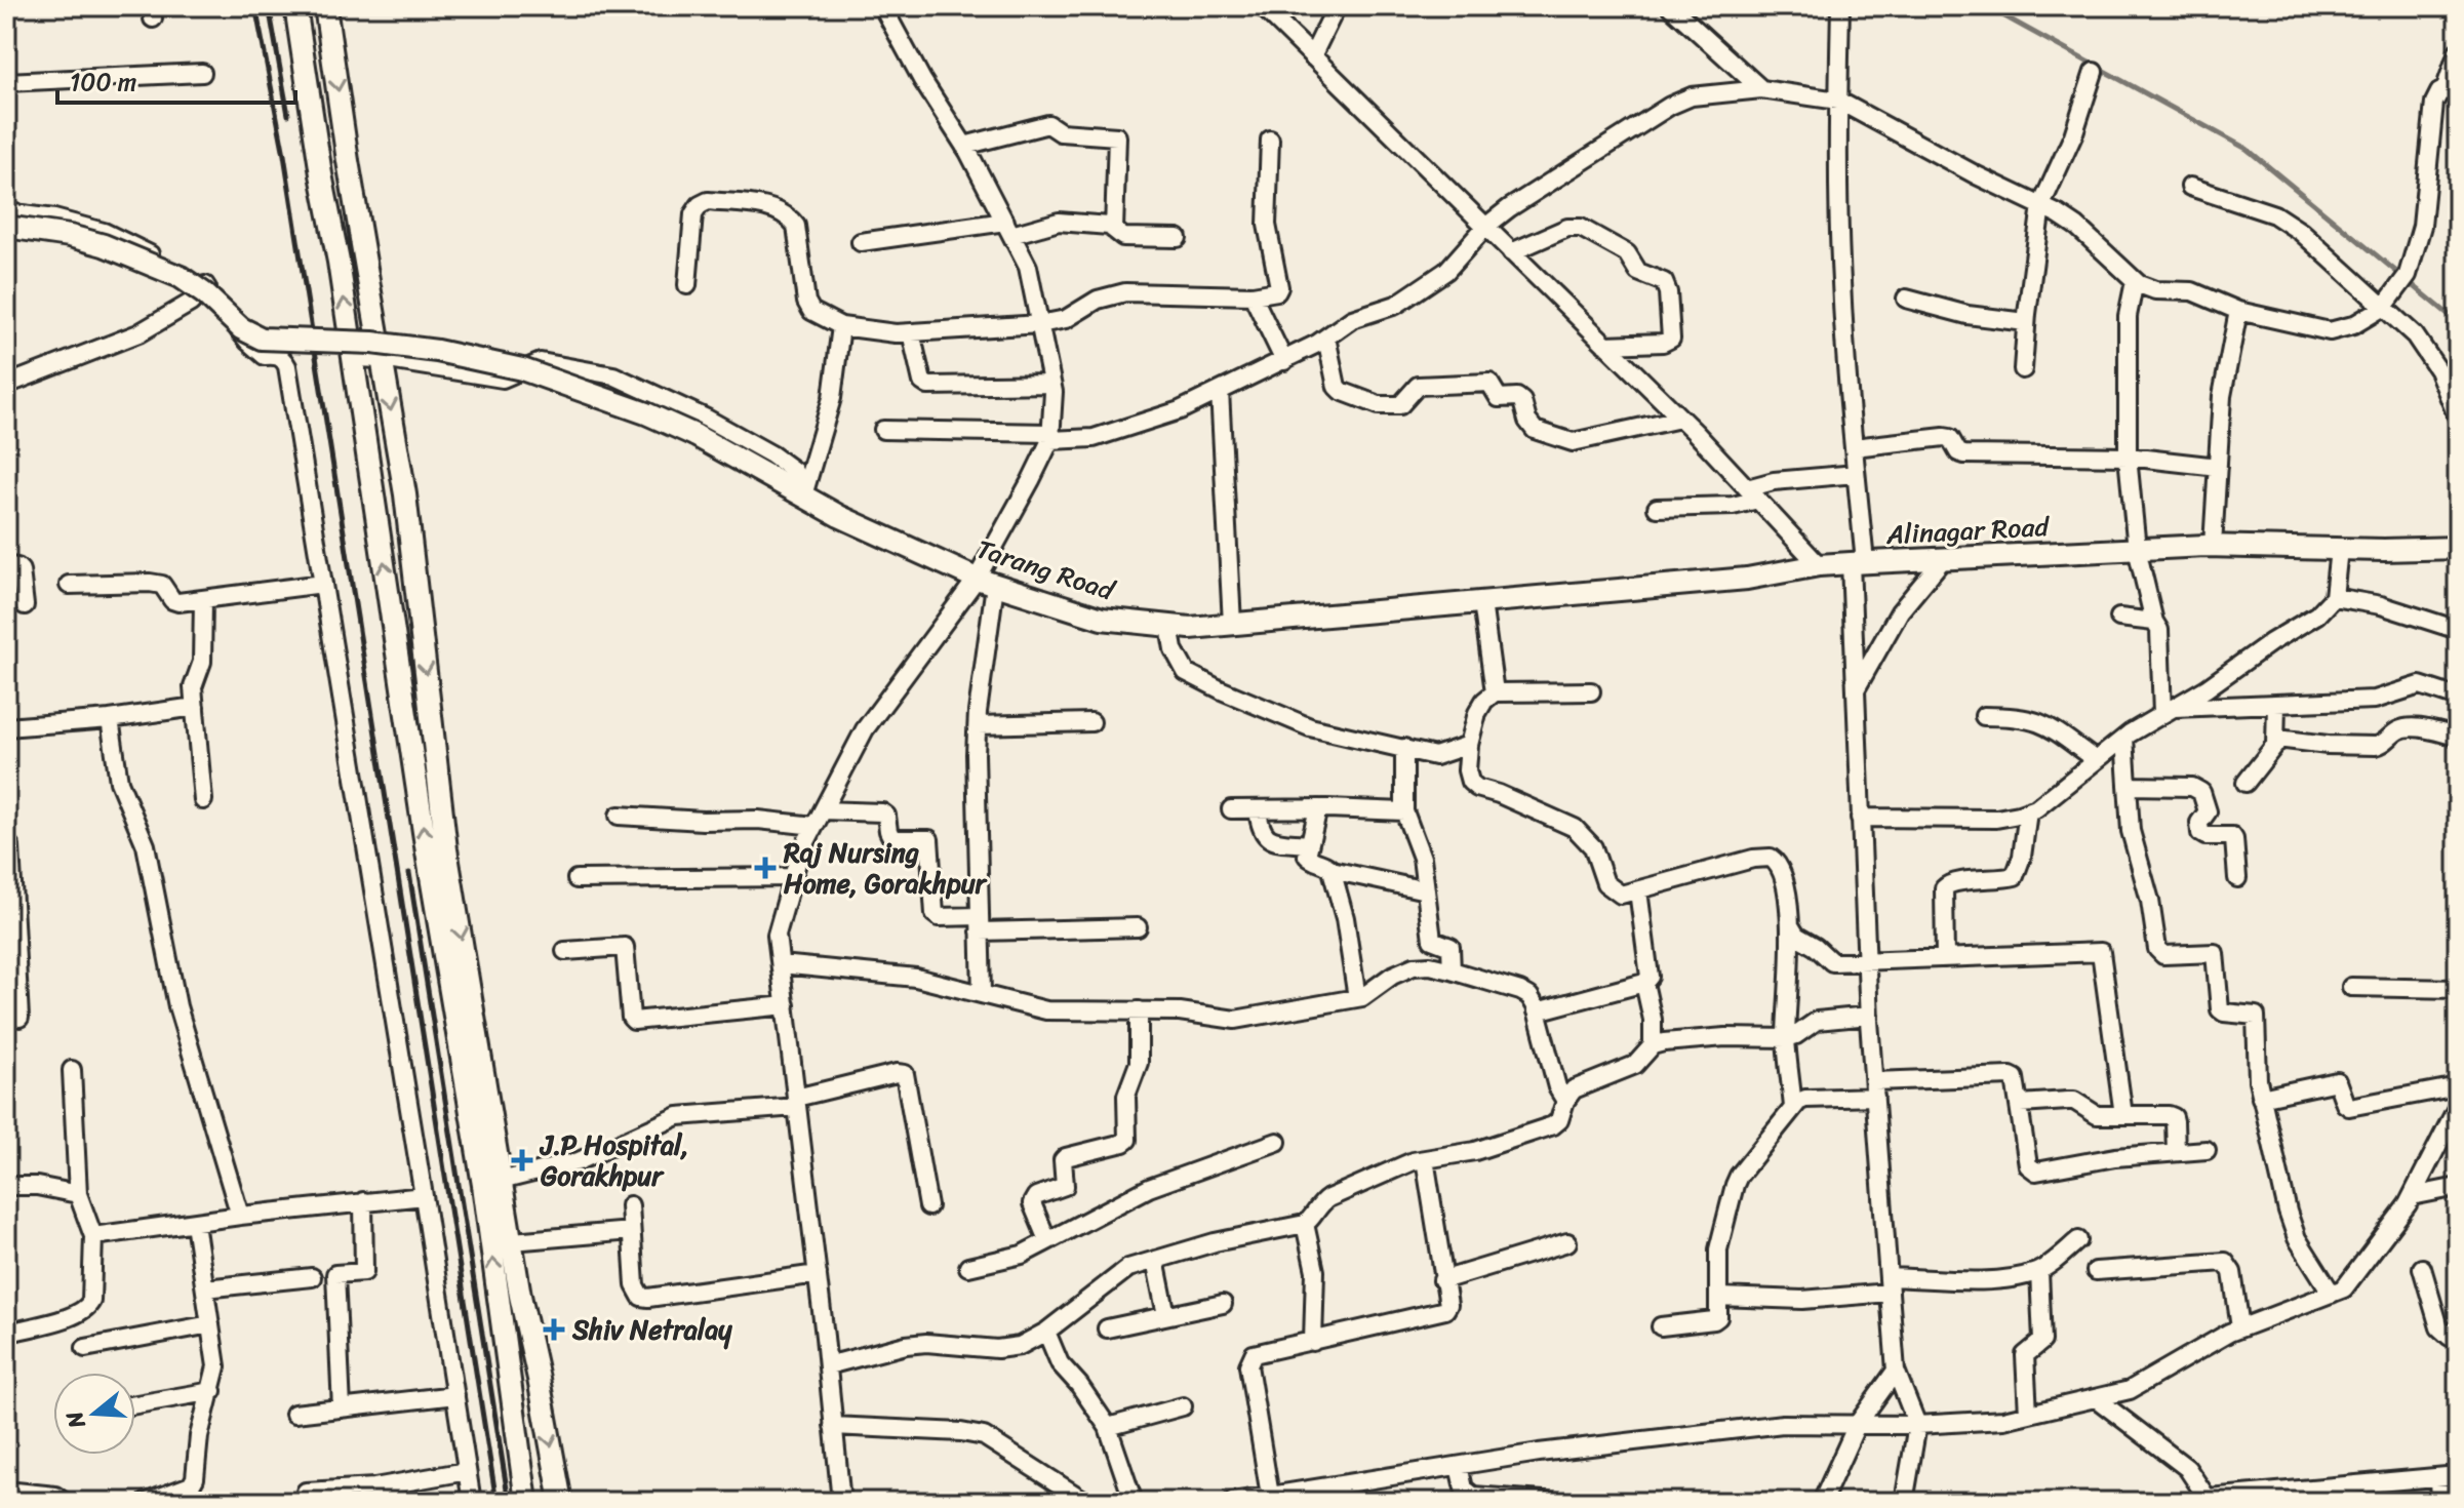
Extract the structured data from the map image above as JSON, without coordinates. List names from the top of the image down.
{
  "streets": {
    "main road": ["Alinagar Road", "Tarang Road"]
  },
  "crossings": [
    ["Alinagar Road", "Tarang Road"]
  ],
  "places": {
    "health": ["Raj Nursing Home, Gorakhpur", "J.P Hospital, Gorakhpur", "Shiv Netralay"]
  },
  "scale_bar": "100 m",
  "north": "left"
}
